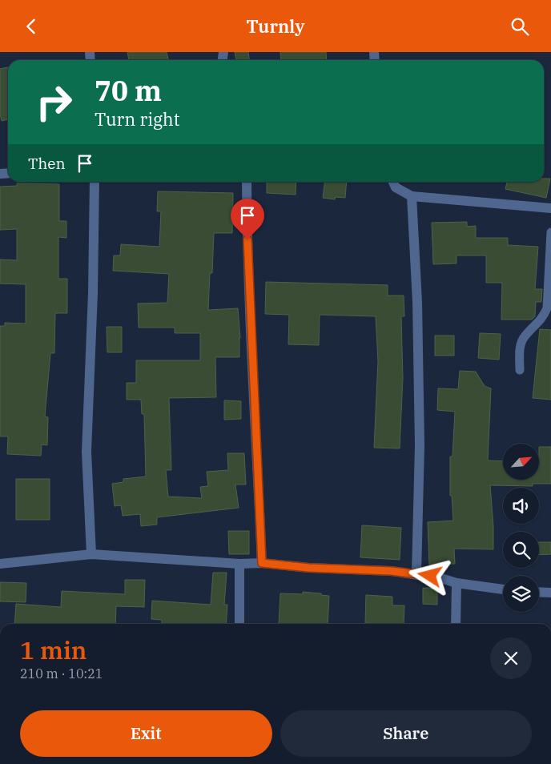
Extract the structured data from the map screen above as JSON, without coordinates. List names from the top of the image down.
{
  "north": "top right",
  "page": {
    "header": "Turnly",
    "turn": ["70 m", "Turn right"],
    "then": "Then",
    "heading": ["1 min", "210 m · 10:21"],
    "buttons": ["Exit", "Share"]
  }
}
